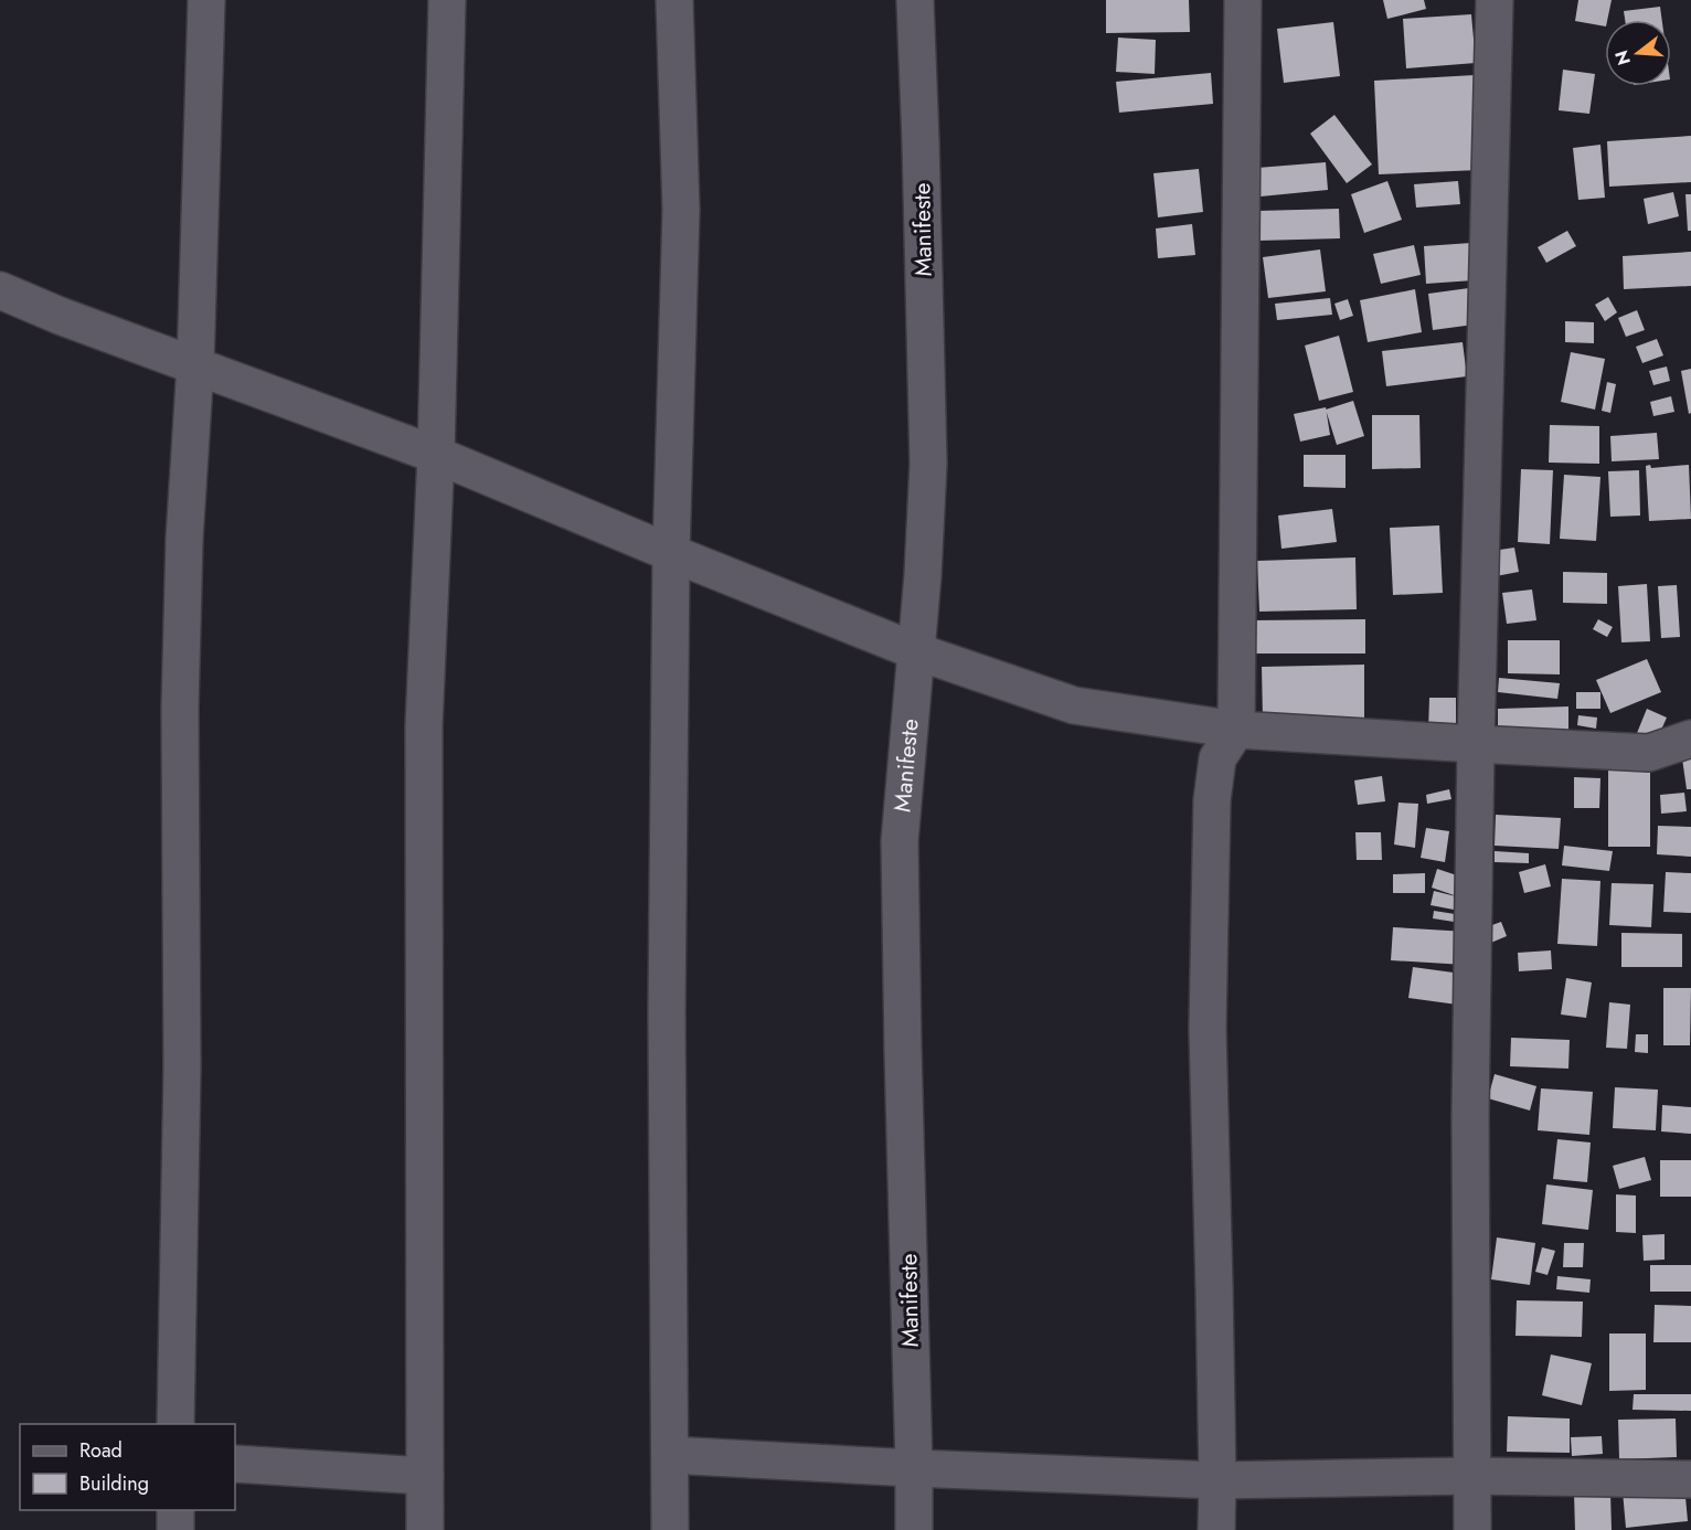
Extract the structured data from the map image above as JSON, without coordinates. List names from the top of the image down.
{
  "streets": {
    "street": ["Manifeste"]
  },
  "legend": ["Road", "Building"],
  "north": "left"
}
